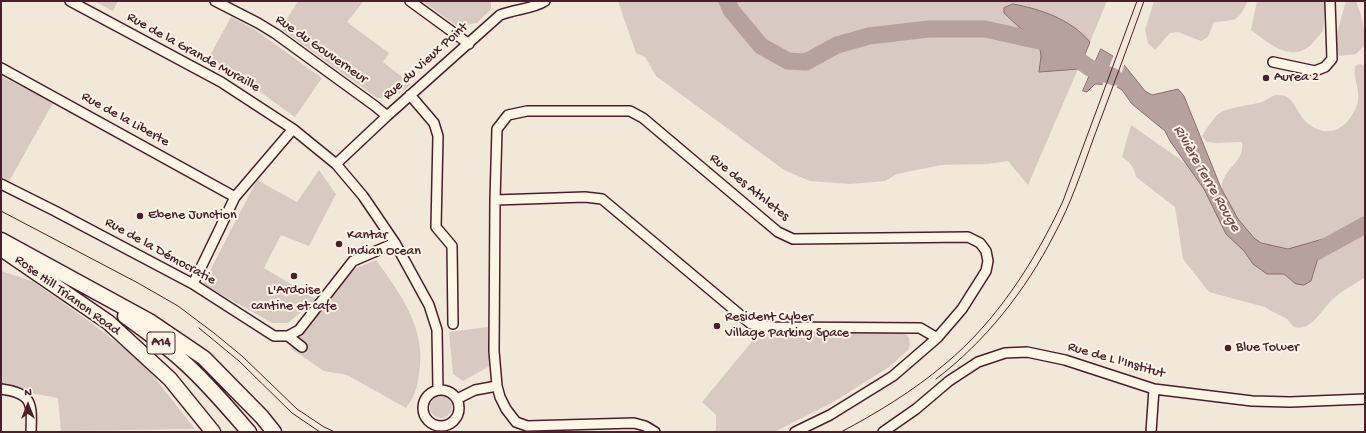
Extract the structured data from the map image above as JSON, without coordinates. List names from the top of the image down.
{
  "streets": {
    "main road": ["Rose Hill Trianon Road", "A14"],
    "street": [
      "Rue du Gouverneur",
      "Rue de la Grande Muraille",
      "Rue du Vieux Point",
      "Rue de la Liberte",
      "Rue des Athletes",
      "Rue de la Démocratie",
      "Rue de L l'Institut"
    ]
  },
  "crossings": [
    ["Rue du Gouverneur", "Rue du Vieux Point"],
    ["Rue de la Grande Muraille", "Rue du Vieux Point"],
    ["Rose Hill Trianon Road", "A14"]
  ],
  "water": ["Rivière Terre Rouge"],
  "places": [
    "Aurea 2",
    "Ebene Junction",
    "Kantar Indian Ocean",
    "L'Ardoise cantine et cafe",
    "Resident Cyber Village Parking Space",
    "Blue Tower"
  ],
  "north": "top"
}
